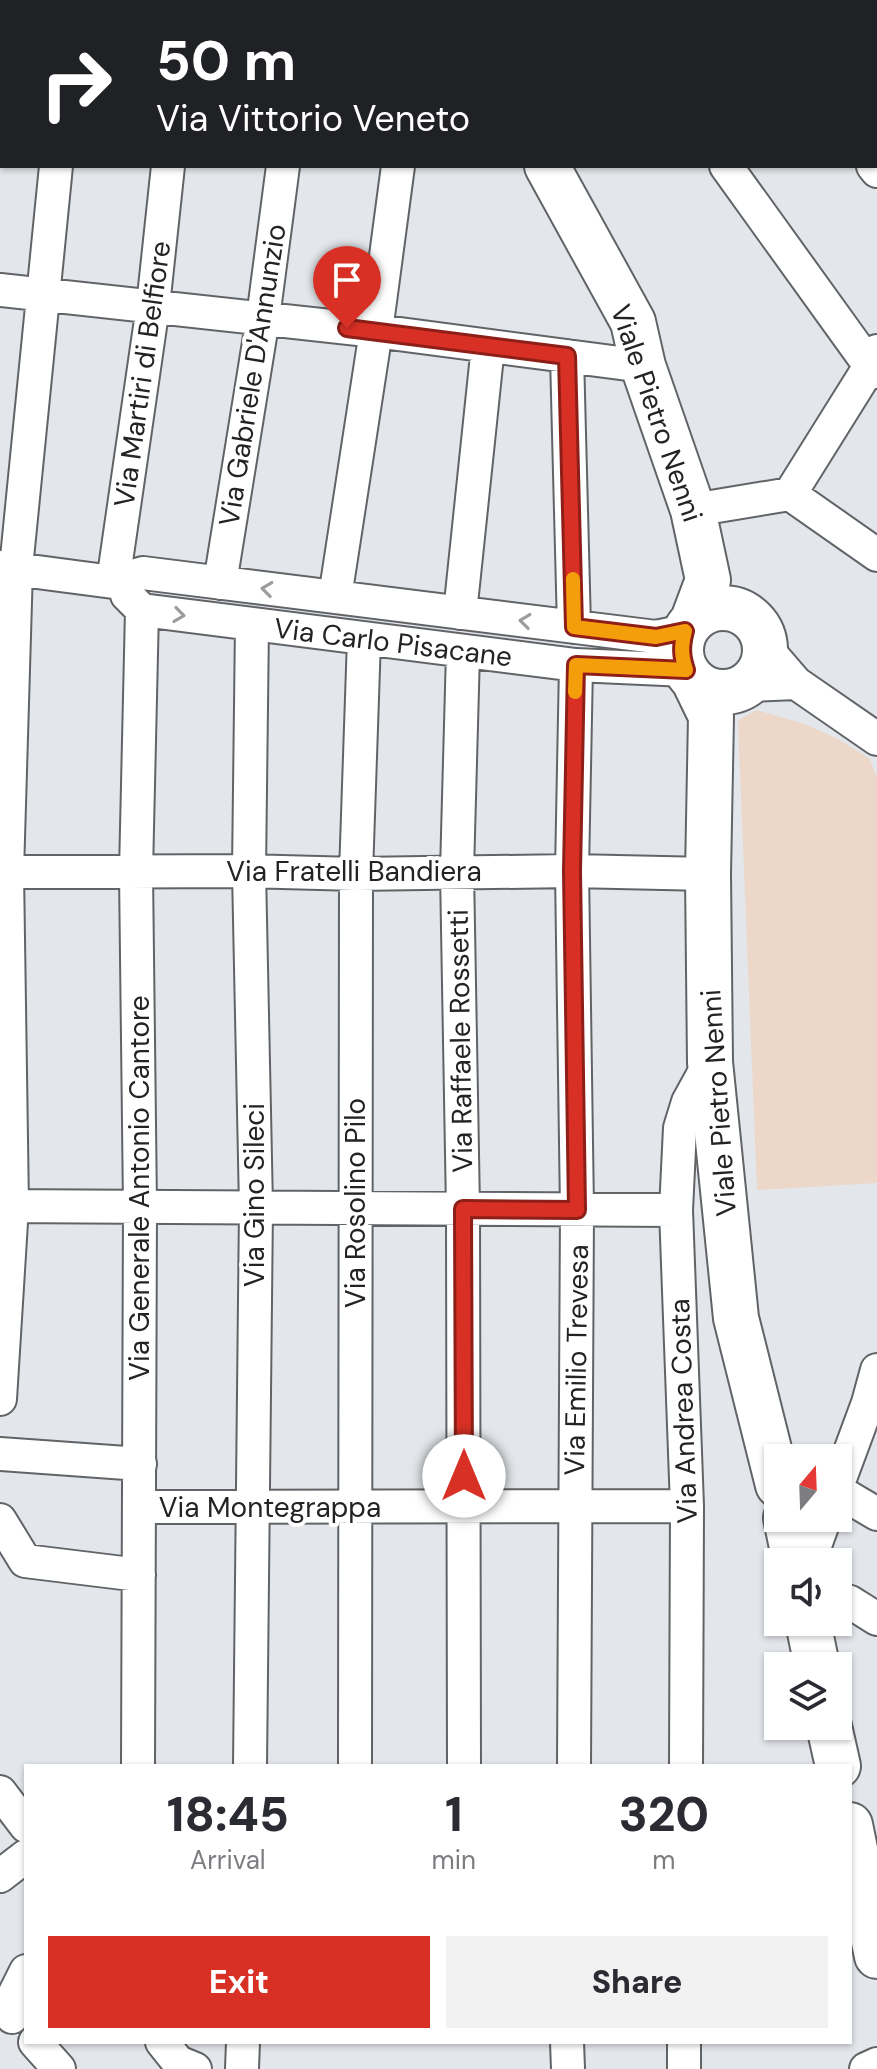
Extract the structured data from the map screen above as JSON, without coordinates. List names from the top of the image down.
{
  "streets": {
    "main road": ["Viale Pietro Nenni"],
    "street": [
      "Via Martiri di Belfiore",
      "Via Gabriele D'Annunzio",
      "Via Carlo Pisacane",
      "Via Fratelli Bandiera",
      "Via Raffaele Rossetti",
      "Via Generale Antonio Cantore",
      "Via Gino Sileci",
      "Via Rosolino Pilo",
      "Via Emilio Trevesa",
      "Via Andrea Costa",
      "Via Montegrappa"
    ]
  },
  "crossings": [
    ["Via Martiri di Belfiore", "Via Carlo Pisacane"],
    ["Via Gabriele D'Annunzio", "Via Carlo Pisacane"],
    ["Viale Pietro Nenni", "Via Carlo Pisacane"],
    ["Viale Pietro Nenni", "Via Fratelli Bandiera"],
    ["Viale Pietro Nenni", "Via Andrea Costa"],
    ["Via Carlo Pisacane", "Via Raffaele Rossetti"],
    ["Via Carlo Pisacane", "Via Generale Antonio Cantore"],
    ["Via Carlo Pisacane", "Via Gino Sileci"],
    ["Via Carlo Pisacane", "Via Rosolino Pilo"],
    ["Via Carlo Pisacane", "Via Emilio Trevesa"],
    ["Via Fratelli Bandiera", "Via Raffaele Rossetti"],
    ["Via Fratelli Bandiera", "Via Generale Antonio Cantore"],
    ["Via Fratelli Bandiera", "Via Gino Sileci"],
    ["Via Fratelli Bandiera", "Via Rosolino Pilo"],
    ["Via Fratelli Bandiera", "Via Emilio Trevesa"],
    ["Via Raffaele Rossetti", "Via Montegrappa"],
    ["Via Generale Antonio Cantore", "Via Montegrappa"],
    ["Via Gino Sileci", "Via Montegrappa"],
    ["Via Rosolino Pilo", "Via Montegrappa"],
    ["Via Emilio Trevesa", "Via Montegrappa"],
    ["Via Andrea Costa", "Via Montegrappa"]
  ],
  "north": "top",
  "page": {
    "turn": ["50 m", "Via Vittorio Veneto"],
    "eta": [
      "18:45",
      "Arrival",
      "1",
      "min",
      "320",
      "m"
    ],
    "buttons": ["Exit", "Share"]
  }
}
